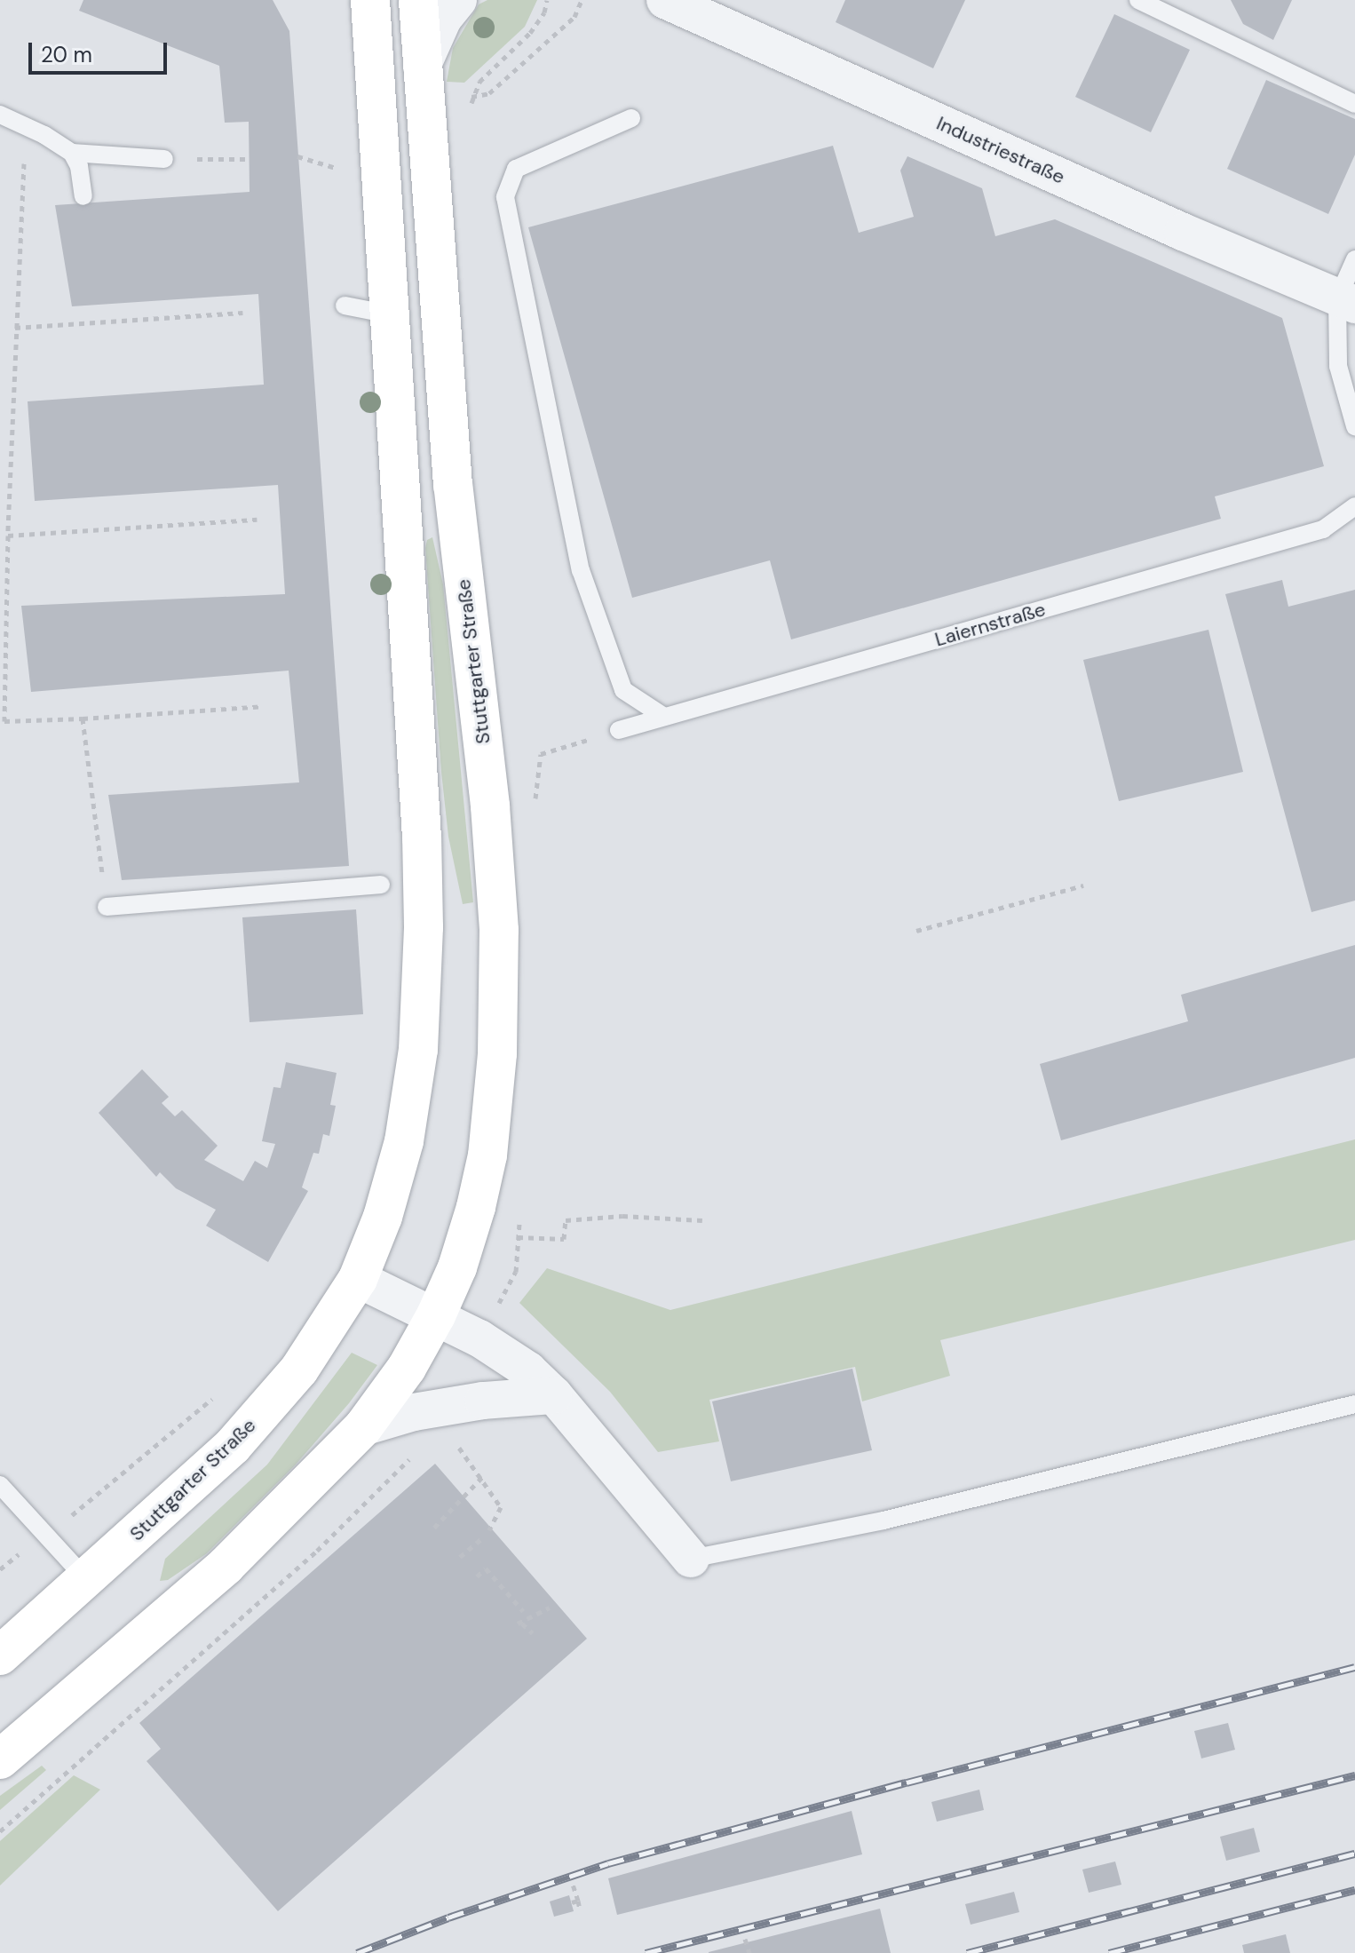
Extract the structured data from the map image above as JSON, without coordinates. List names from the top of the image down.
{
  "streets": {
    "main road": ["Stuttgarter Straße"],
    "street": ["Industriestraße"],
    "lane": ["Laiernstraße"]
  },
  "scale_bar": "20 m"
}
